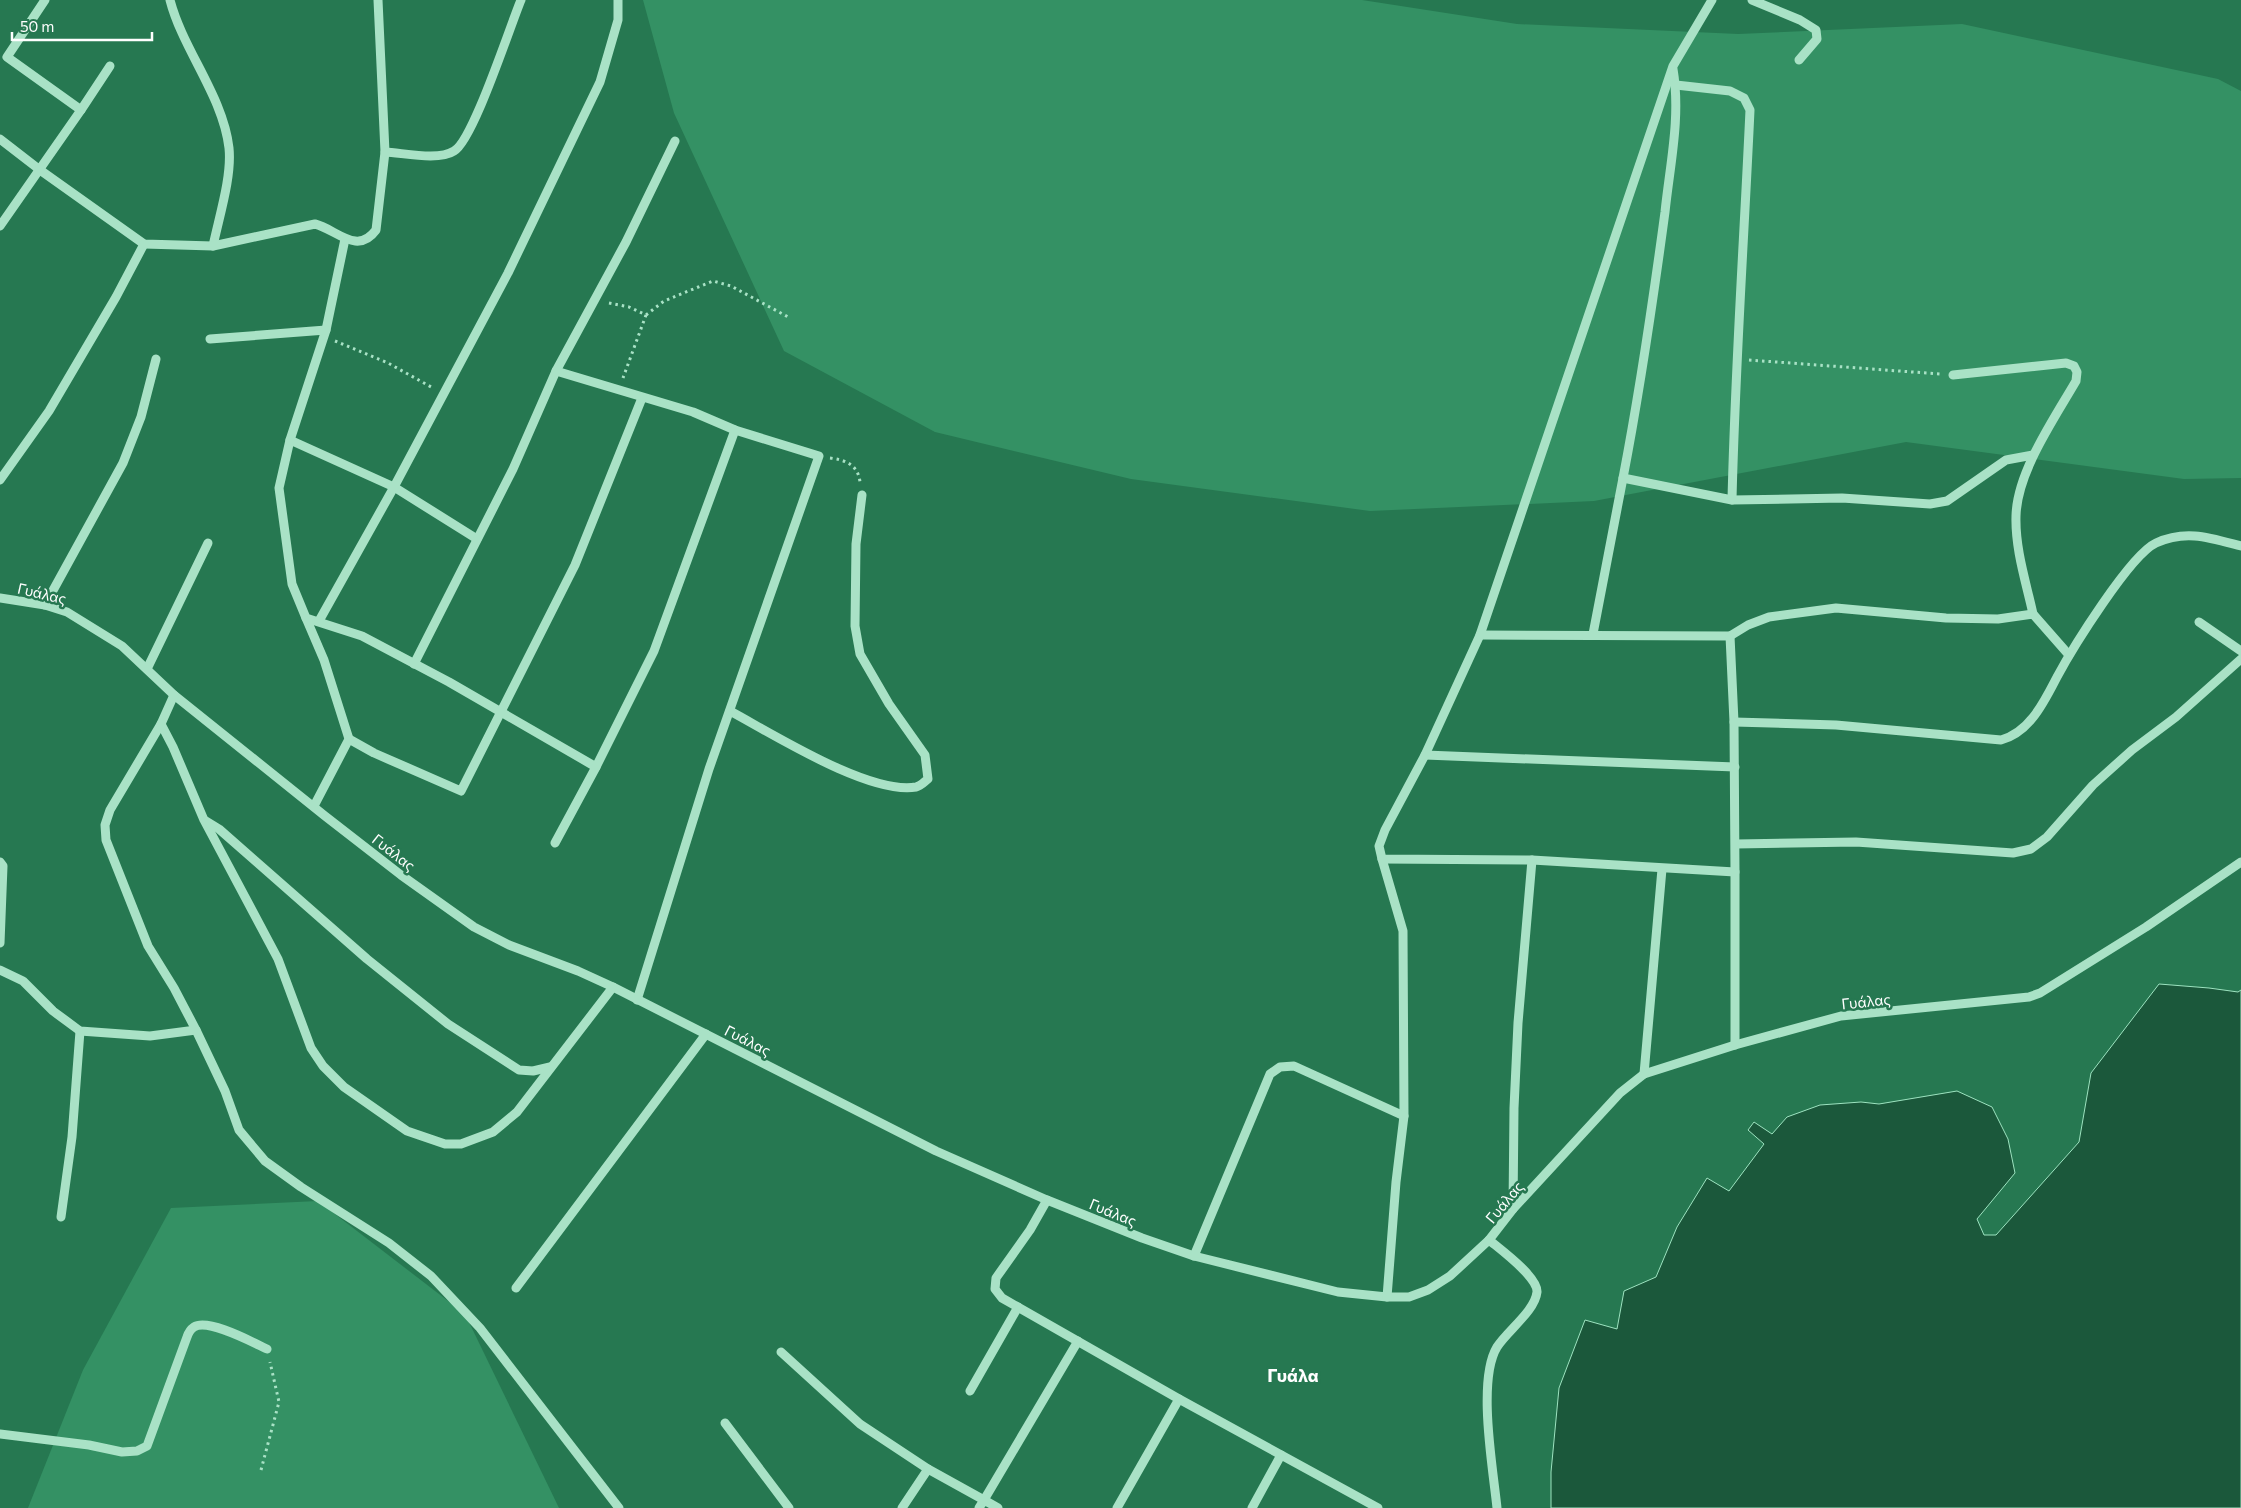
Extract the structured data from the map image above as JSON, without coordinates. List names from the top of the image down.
{
  "streets": {
    "street": ["Γυάλας"]
  },
  "districts": ["Γυάλα"],
  "scale_bar": "50 m"
}
